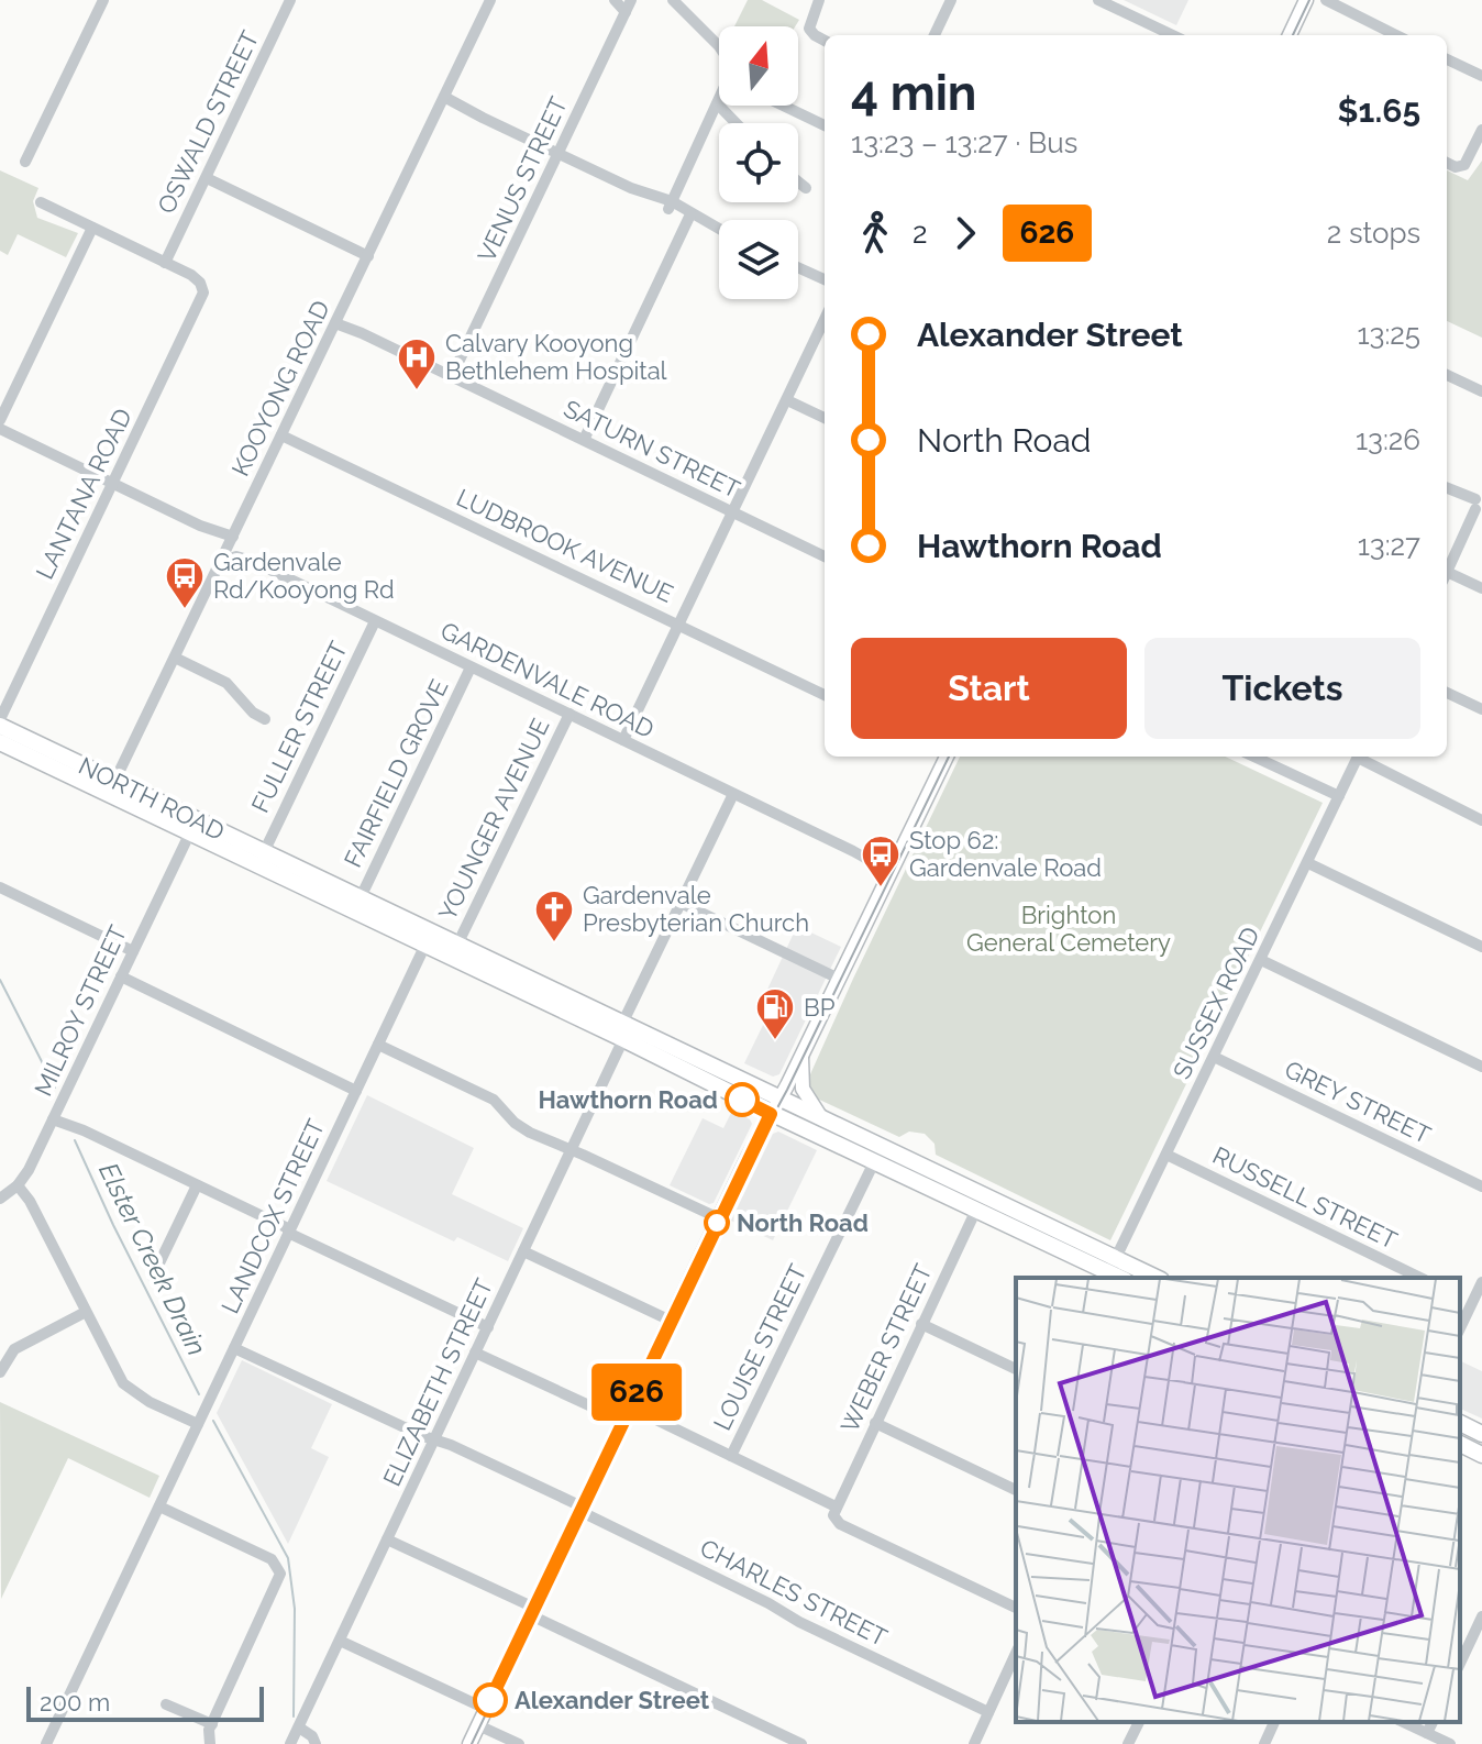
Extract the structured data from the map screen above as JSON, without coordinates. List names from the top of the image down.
{
  "streets": {
    "highway": ["NORTH ROAD"],
    "street": [
      "OSWALD STREET",
      "VENUS STREET",
      "KOOYONG ROAD",
      "SATURN STREET",
      "LANTANA ROAD",
      "LUDBROOK AVENUE",
      "GARDENVALE ROAD",
      "FULLER STREET",
      "FAIRFIELD GROVE",
      "YOUNGER AVENUE",
      "SUSSEX ROAD",
      "MILROY STREET",
      "GREY STREET",
      "RUSSELL STREET",
      "LANDCOX STREET",
      "LOUISE STREET",
      "WEBER STREET",
      "ELIZABETH STREET",
      "CHARLES STREET"
    ]
  },
  "crossings": [
    ["OSWALD STREET", "LANTANA ROAD"],
    ["VENUS STREET", "SATURN STREET"],
    ["KOOYONG ROAD", "SATURN STREET"],
    ["KOOYONG ROAD", "LUDBROOK AVENUE"],
    ["KOOYONG ROAD", "GARDENVALE ROAD"],
    ["KOOYONG ROAD", "NORTH ROAD"],
    ["LANTANA ROAD", "NORTH ROAD"],
    ["GARDENVALE ROAD", "FULLER STREET"],
    ["GARDENVALE ROAD", "FAIRFIELD GROVE"],
    ["GARDENVALE ROAD", "YOUNGER AVENUE"],
    ["GARDENVALE ROAD", "ELIZABETH STREET"],
    ["FULLER STREET", "NORTH ROAD"],
    ["FAIRFIELD GROVE", "NORTH ROAD"],
    ["NORTH ROAD", "YOUNGER AVENUE"],
    ["NORTH ROAD", "SUSSEX ROAD"],
    ["NORTH ROAD", "MILROY STREET"],
    ["NORTH ROAD", "LANDCOX STREET"],
    ["NORTH ROAD", "LOUISE STREET"],
    ["NORTH ROAD", "WEBER STREET"],
    ["NORTH ROAD", "ELIZABETH STREET"],
    ["SUSSEX ROAD", "GREY STREET"],
    ["SUSSEX ROAD", "RUSSELL STREET"],
    ["LANDCOX STREET", "CHARLES STREET"],
    ["ELIZABETH STREET", "CHARLES STREET"]
  ],
  "water": ["Elster Creek Drain"],
  "parks": ["Brighton General Cemetery"],
  "places": {
    "hospital": ["Calvary Kooyong Bethlehem Hospital"],
    "bus stop": ["Gardenvale Rd/Kooyong Rd", "Stop 62: Gardenvale Road"],
    "church": ["Gardenvale Presbyterian Church"],
    "fuel station": ["BP"],
    "other": ["Hawthorn Road", "North Road", "Alexander Street"]
  },
  "lines": ["bus line 626"],
  "scale_bar": "200 m",
  "north": "top",
  "page": {
    "on_map": "626",
    "heading": ["4 min", "13:23 – 13:27 · Bus", "$1.65"],
    "legs": ["2", "626", "2 stops"],
    "list": [
      {
        "name": "Alexander Street",
        "value": "13:25"
      },
      {
        "name": "North Road",
        "value": "13:26"
      },
      {
        "name": "Hawthorn Road",
        "value": "13:27"
      }
    ],
    "buttons": ["Start", "Tickets"],
    "scale": "200 m"
  }
}
